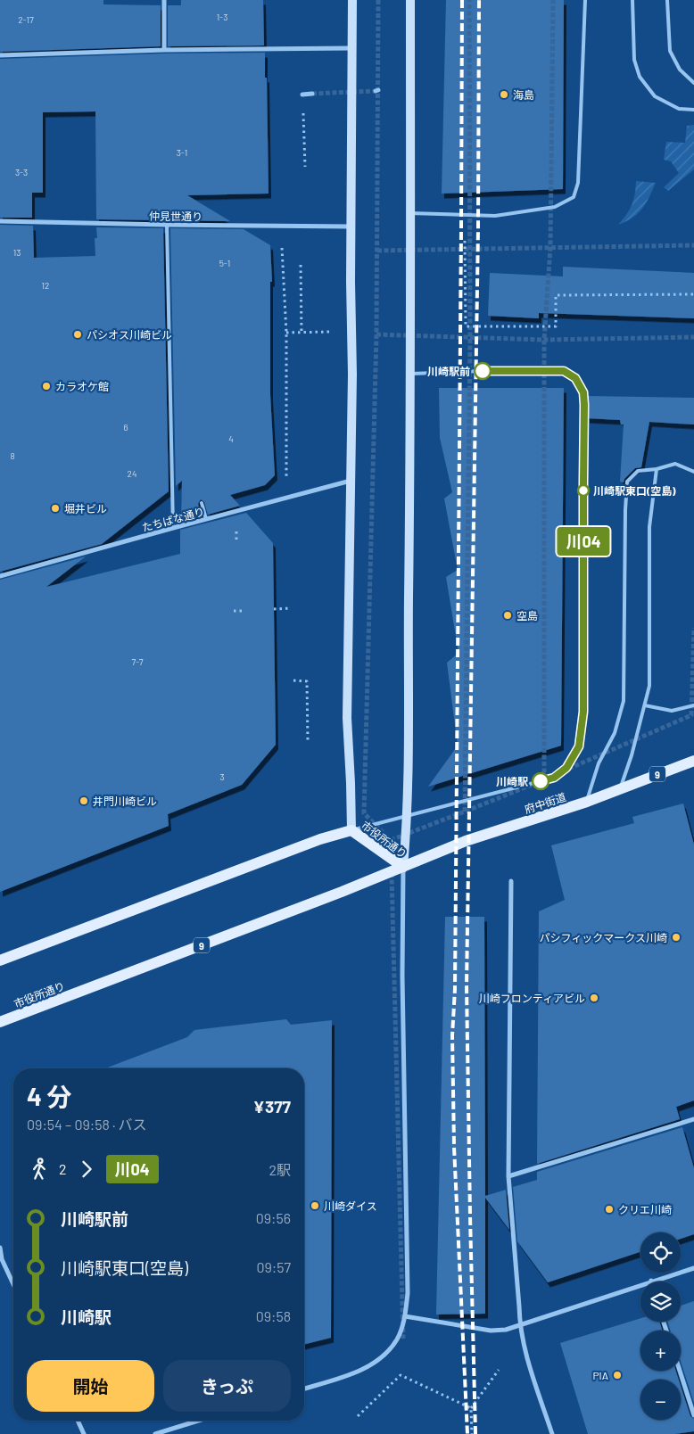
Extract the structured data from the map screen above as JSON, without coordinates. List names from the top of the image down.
{
  "streets": {
    "main road": ["9", "府中街道", "市役所通り"],
    "street": ["仲見世通り", "たちばな通り"]
  },
  "crossings": [
    ["府中街道", "市役所通り"]
  ],
  "places": [
    "海島",
    "パシオス川崎ビル",
    "川崎駅前",
    "カラオケ館",
    "川崎駅東口(空島)",
    "堀井ビル",
    "空島",
    "川崎駅",
    "井門川崎ビル",
    "パシフィックマークス川崎",
    "川崎フロンティアビル",
    "川崎ダイス",
    "クリエ川崎",
    "PIA"
  ],
  "lines": ["bus line 川04"],
  "house_numbers": [
    "1-3",
    "2-17",
    "3-1",
    "3-3",
    "13",
    "5-1",
    "12",
    "6",
    "4",
    "8",
    "24",
    "7-7",
    "3"
  ],
  "page": {
    "on_map": "川04",
    "heading": ["4 分", "09:54 – 09:58 · バス", "¥377"],
    "legs": ["2", "川04", "2駅"],
    "list": [
      {
        "name": "川崎駅前",
        "value": "09:56"
      },
      {
        "name": "川崎駅東口(空島)",
        "value": "09:57"
      },
      {
        "name": "川崎駅",
        "value": "09:58"
      }
    ],
    "map_buttons": ["+", "−"],
    "buttons": ["開始", "きっぷ"]
  }
}
